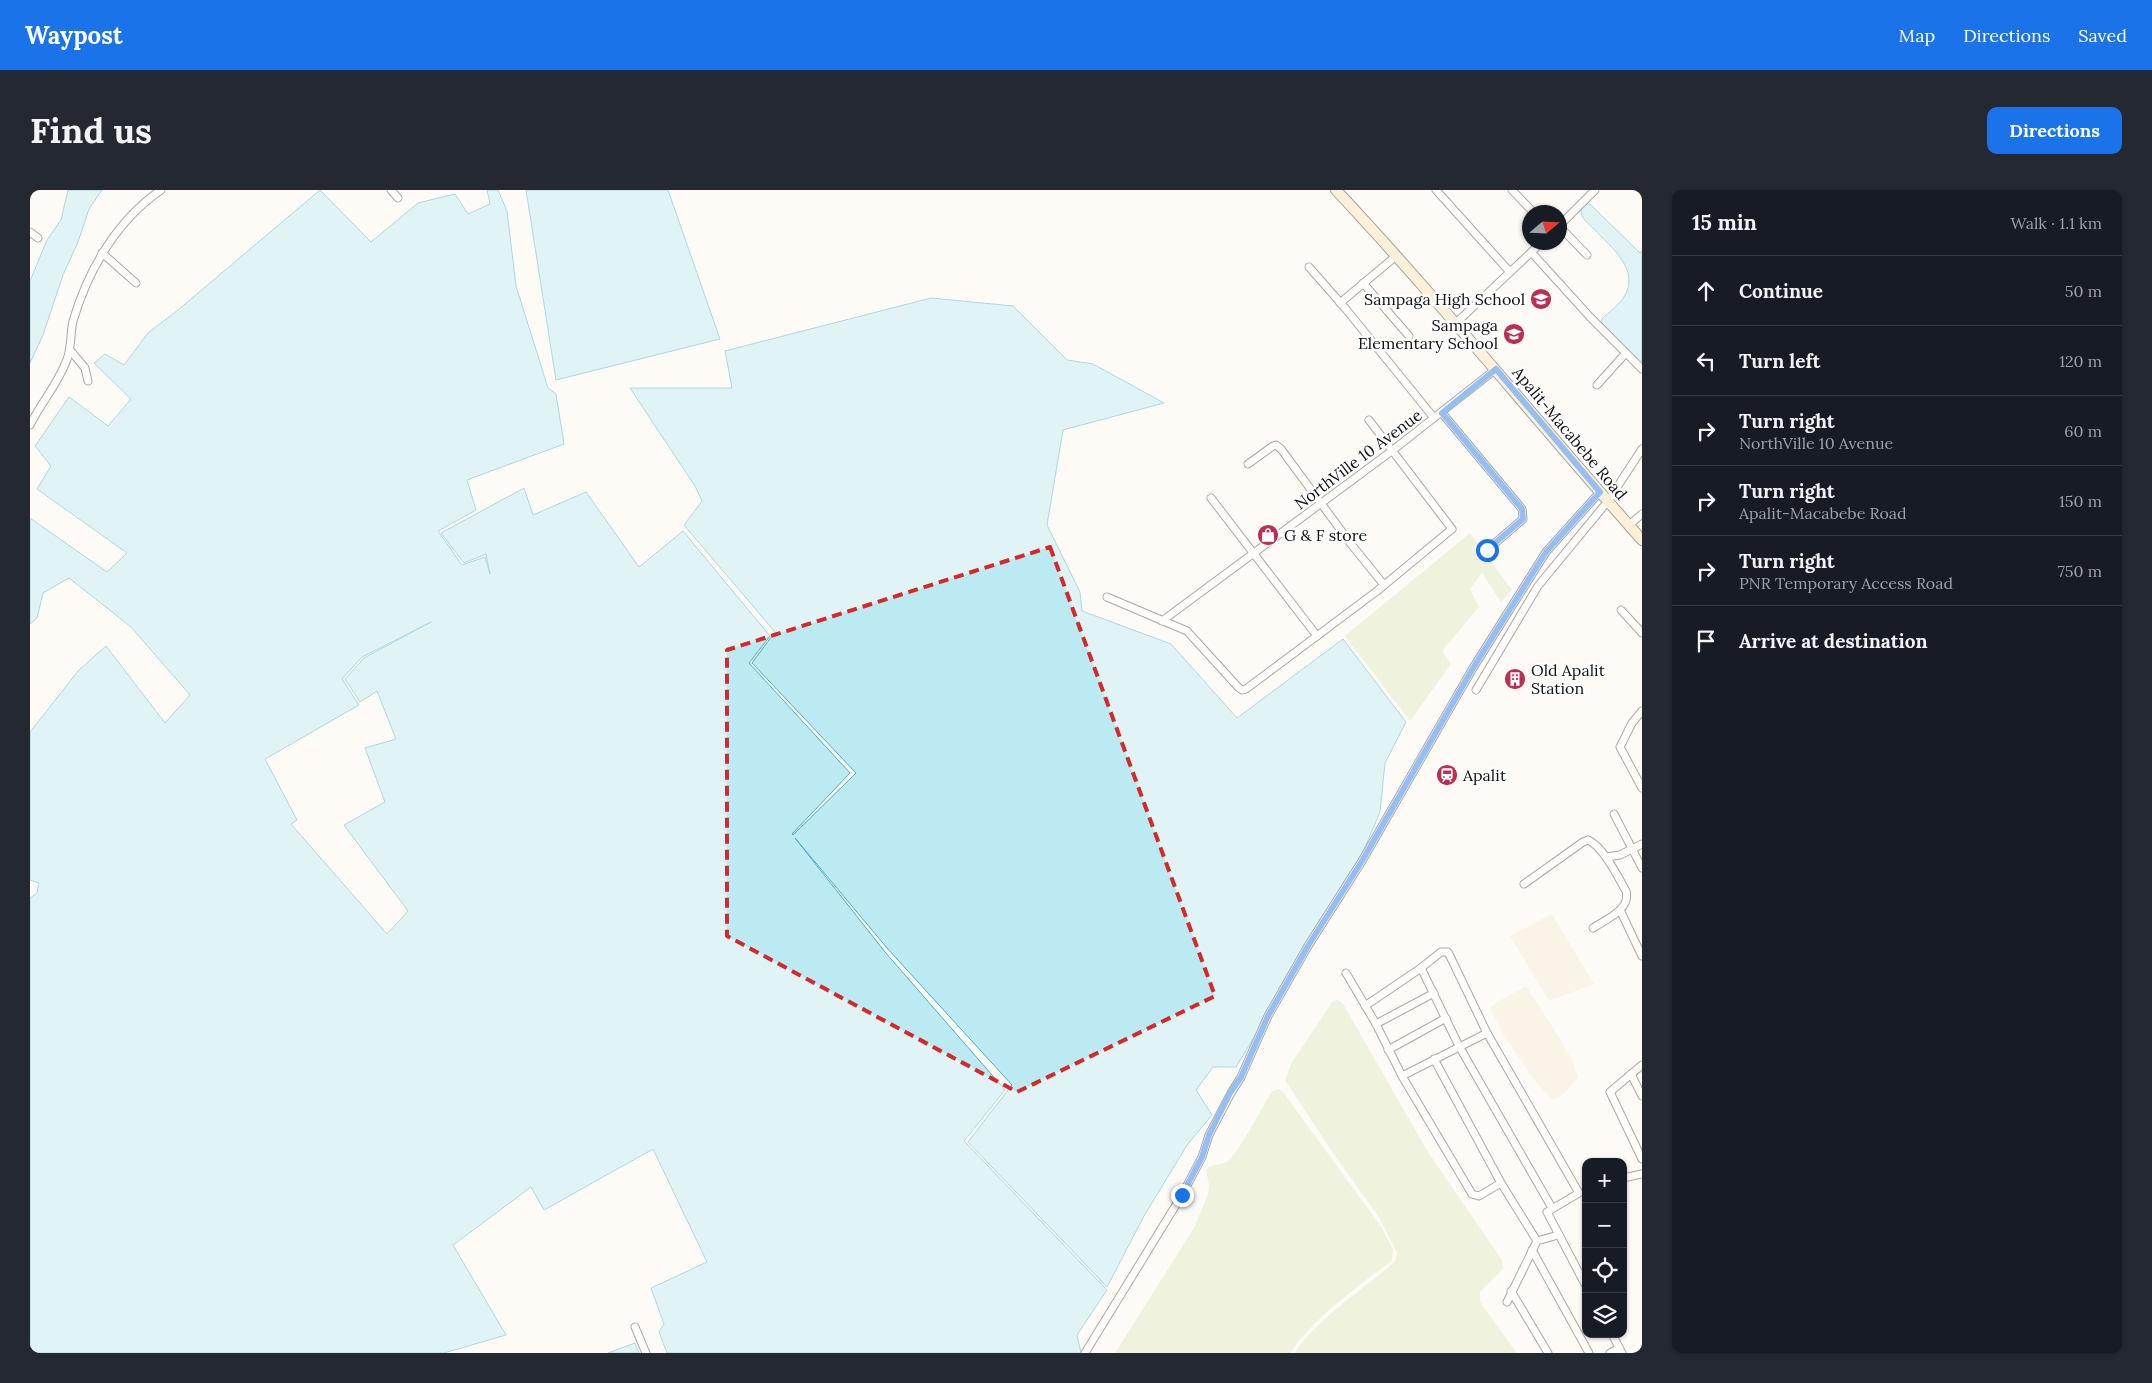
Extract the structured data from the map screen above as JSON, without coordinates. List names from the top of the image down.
{
  "streets": {
    "main road": ["Apalit-Macabebe Road"],
    "street": ["NorthVille 10 Avenue"]
  },
  "crossings": [
    ["Apalit-Macabebe Road", "NorthVille 10 Avenue"]
  ],
  "places": {
    "school or university": ["Sampaga High School", "Sampaga Elementary School"],
    "shop": ["G & F store"],
    "building": ["Old Apalit Station"],
    "station": ["Apalit"]
  },
  "north": "right",
  "page": {
    "header": "Waypost",
    "nav": ["Map", "Directions", "Saved"],
    "buttons": "Directions",
    "title": "Find us",
    "heading": ["15 min", "Walk · 1.1 km"],
    "list": [
      ["Continue", "50 m"],
      ["Turn left", "120 m"],
      ["Turn right", "NorthVille 10 Avenue", "60 m"],
      ["Turn right", "Apalit-Macabebe Road", "150 m"],
      ["Turn right", "PNR Temporary Access Road", "750 m"],
      "Arrive at destination"
    ],
    "map_buttons": ["+", "−"]
  }
}
